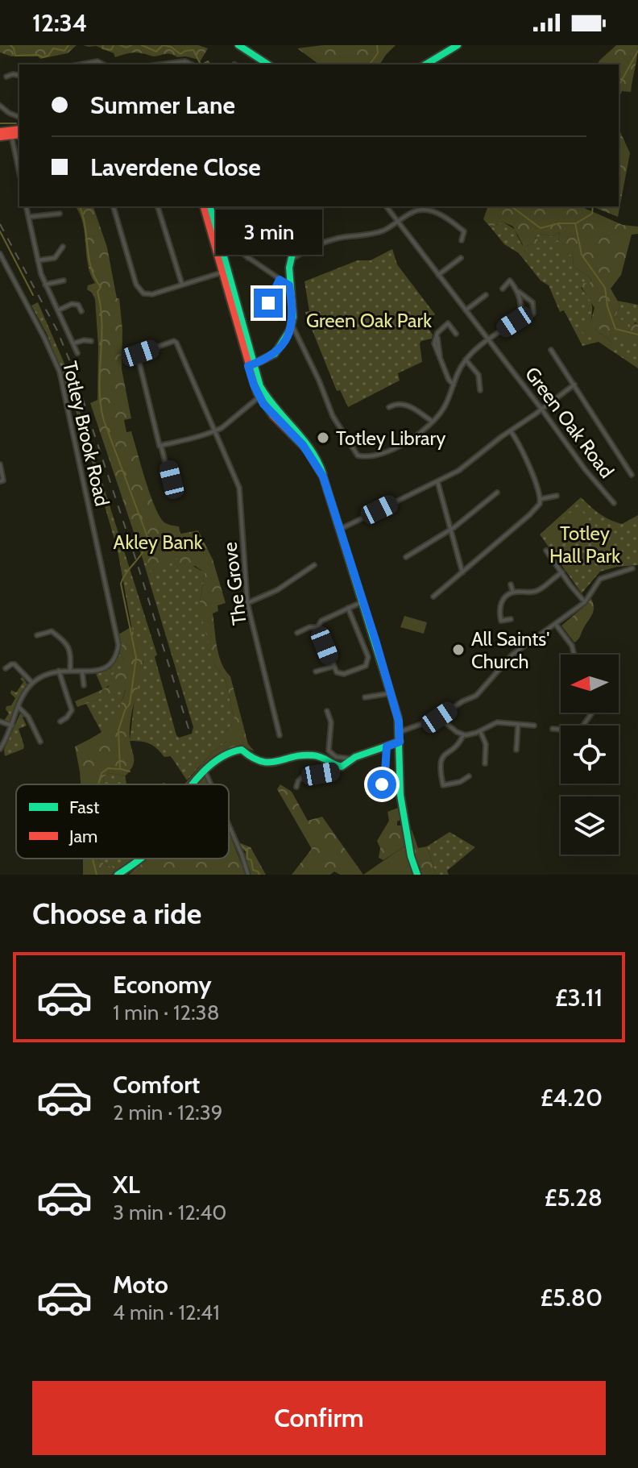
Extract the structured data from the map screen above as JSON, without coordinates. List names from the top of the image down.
{
  "streets": {
    "street": ["Green Oak Road", "Totley Brook Road", "The Grove"]
  },
  "parks": ["Green Oak Park", "Totley Hall Park", "Akley Bank"],
  "places": ["Totley Library", "All Saints' Church"],
  "legend": ["Fast", "Jam"],
  "north": "left",
  "page": {
    "status": "12:34",
    "banner": ["Summer Lane", "Laverdene Close"],
    "bubble": "3 min",
    "heading": "Choose a ride",
    "list": [
      {
        "name": "Economy",
        "note": "1 min · 12:38",
        "value": "£3.11"
      },
      {
        "name": "Comfort",
        "note": "2 min · 12:39",
        "value": "£4.20"
      },
      {
        "name": "XL",
        "note": "3 min · 12:40",
        "value": "£5.28"
      },
      {
        "name": "Moto",
        "note": "4 min · 12:41",
        "value": "£5.80"
      }
    ],
    "buttons": "Confirm"
  }
}
